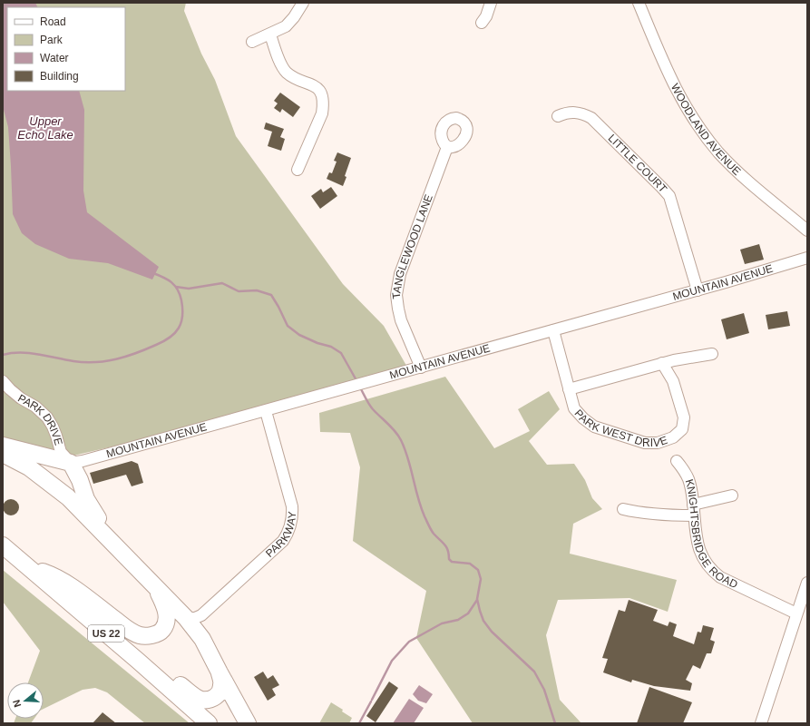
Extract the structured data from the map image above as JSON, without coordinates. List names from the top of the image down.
{
  "streets": {
    "highway": ["US 22"],
    "street": [
      "WOODLAND AVENUE",
      "LITTLE COURT",
      "TANGLEWOOD LANE",
      "MOUNTAIN AVENUE",
      "PARK DRIVE",
      "PARK WEST DRIVE",
      "KNIGHTSBRIDGE ROAD",
      "PARKWAY"
    ]
  },
  "crossings": [
    ["LITTLE COURT", "MOUNTAIN AVENUE"],
    ["TANGLEWOOD LANE", "MOUNTAIN AVENUE"],
    ["MOUNTAIN AVENUE", "PARK DRIVE"],
    ["MOUNTAIN AVENUE", "PARK WEST DRIVE"],
    ["MOUNTAIN AVENUE", "PARKWAY"]
  ],
  "water": ["Upper Echo Lake"],
  "legend": [
    "Road",
    "Park",
    "Water",
    "Building"
  ],
  "north": "left"
}
